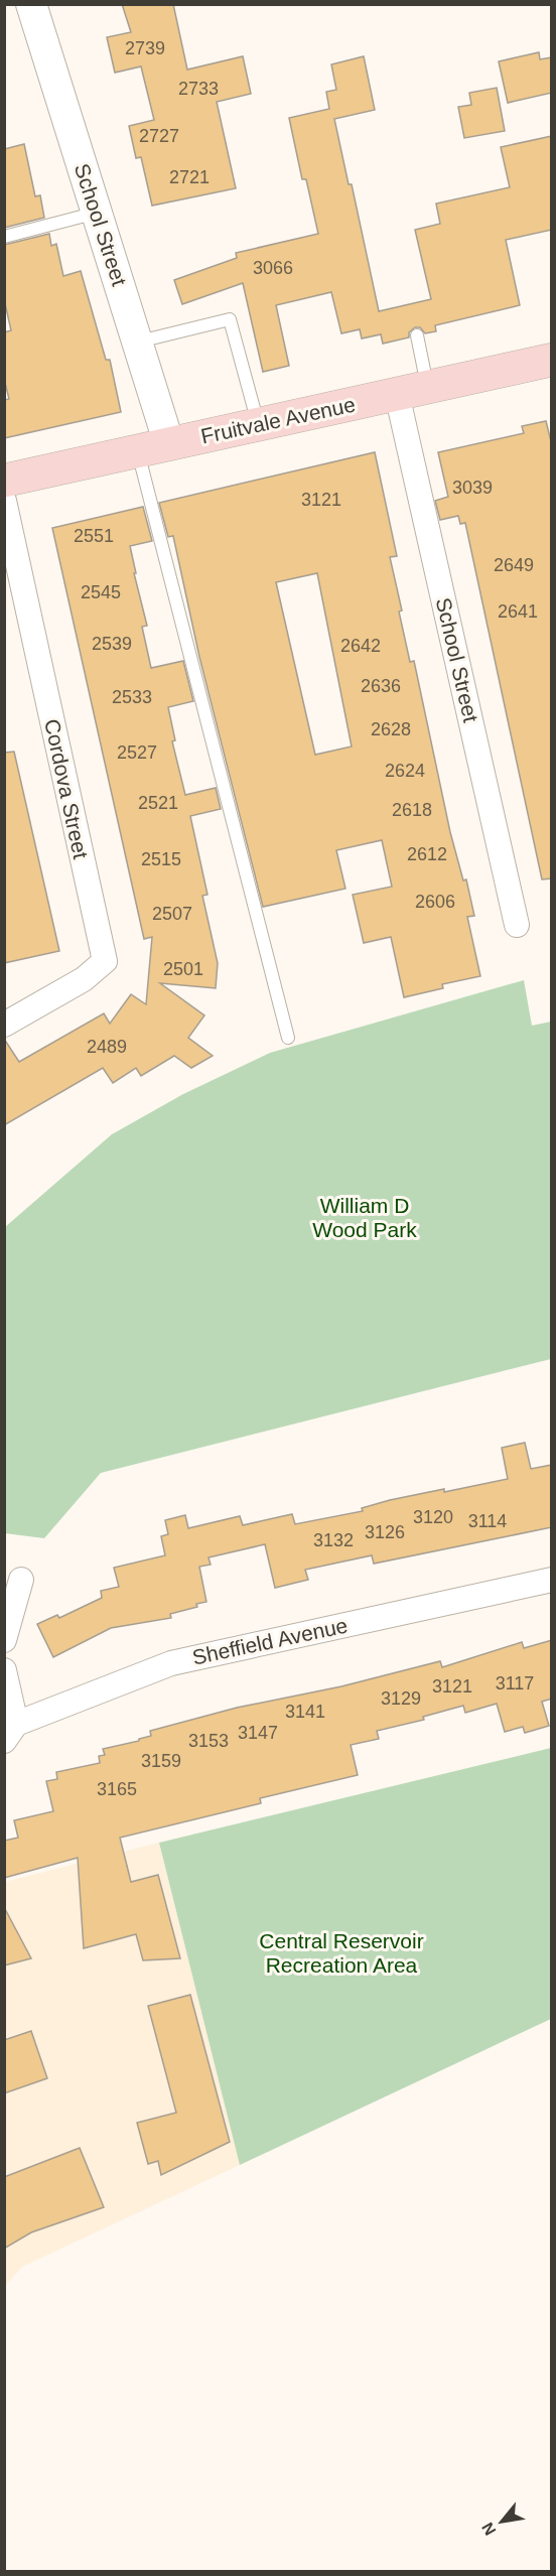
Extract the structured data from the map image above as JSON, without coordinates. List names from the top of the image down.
{
  "streets": {
    "main road": ["Fruitvale Avenue"],
    "street": ["School Street", "Cordova Street", "Sheffield Avenue"]
  },
  "crossings": [
    ["School Street", "Fruitvale Avenue"]
  ],
  "parks": ["William D Wood Park", "Central Reservoir Recreation Area"],
  "house_numbers": [
    "2739",
    "2733",
    "2727",
    "2721",
    "3066",
    "3039",
    "3121",
    "2551",
    "2649",
    "2545",
    "2641",
    "2539",
    "2642",
    "2636",
    "2533",
    "2628",
    "2527",
    "2624",
    "2521",
    "2618",
    "2612",
    "2515",
    "2606",
    "2507",
    "2501",
    "2489",
    "3120",
    "3114",
    "3126",
    "3132",
    "3117",
    "3121",
    "3129",
    "3141",
    "3147",
    "3153",
    "3159",
    "3165"
  ],
  "north": "bottom left"
}
